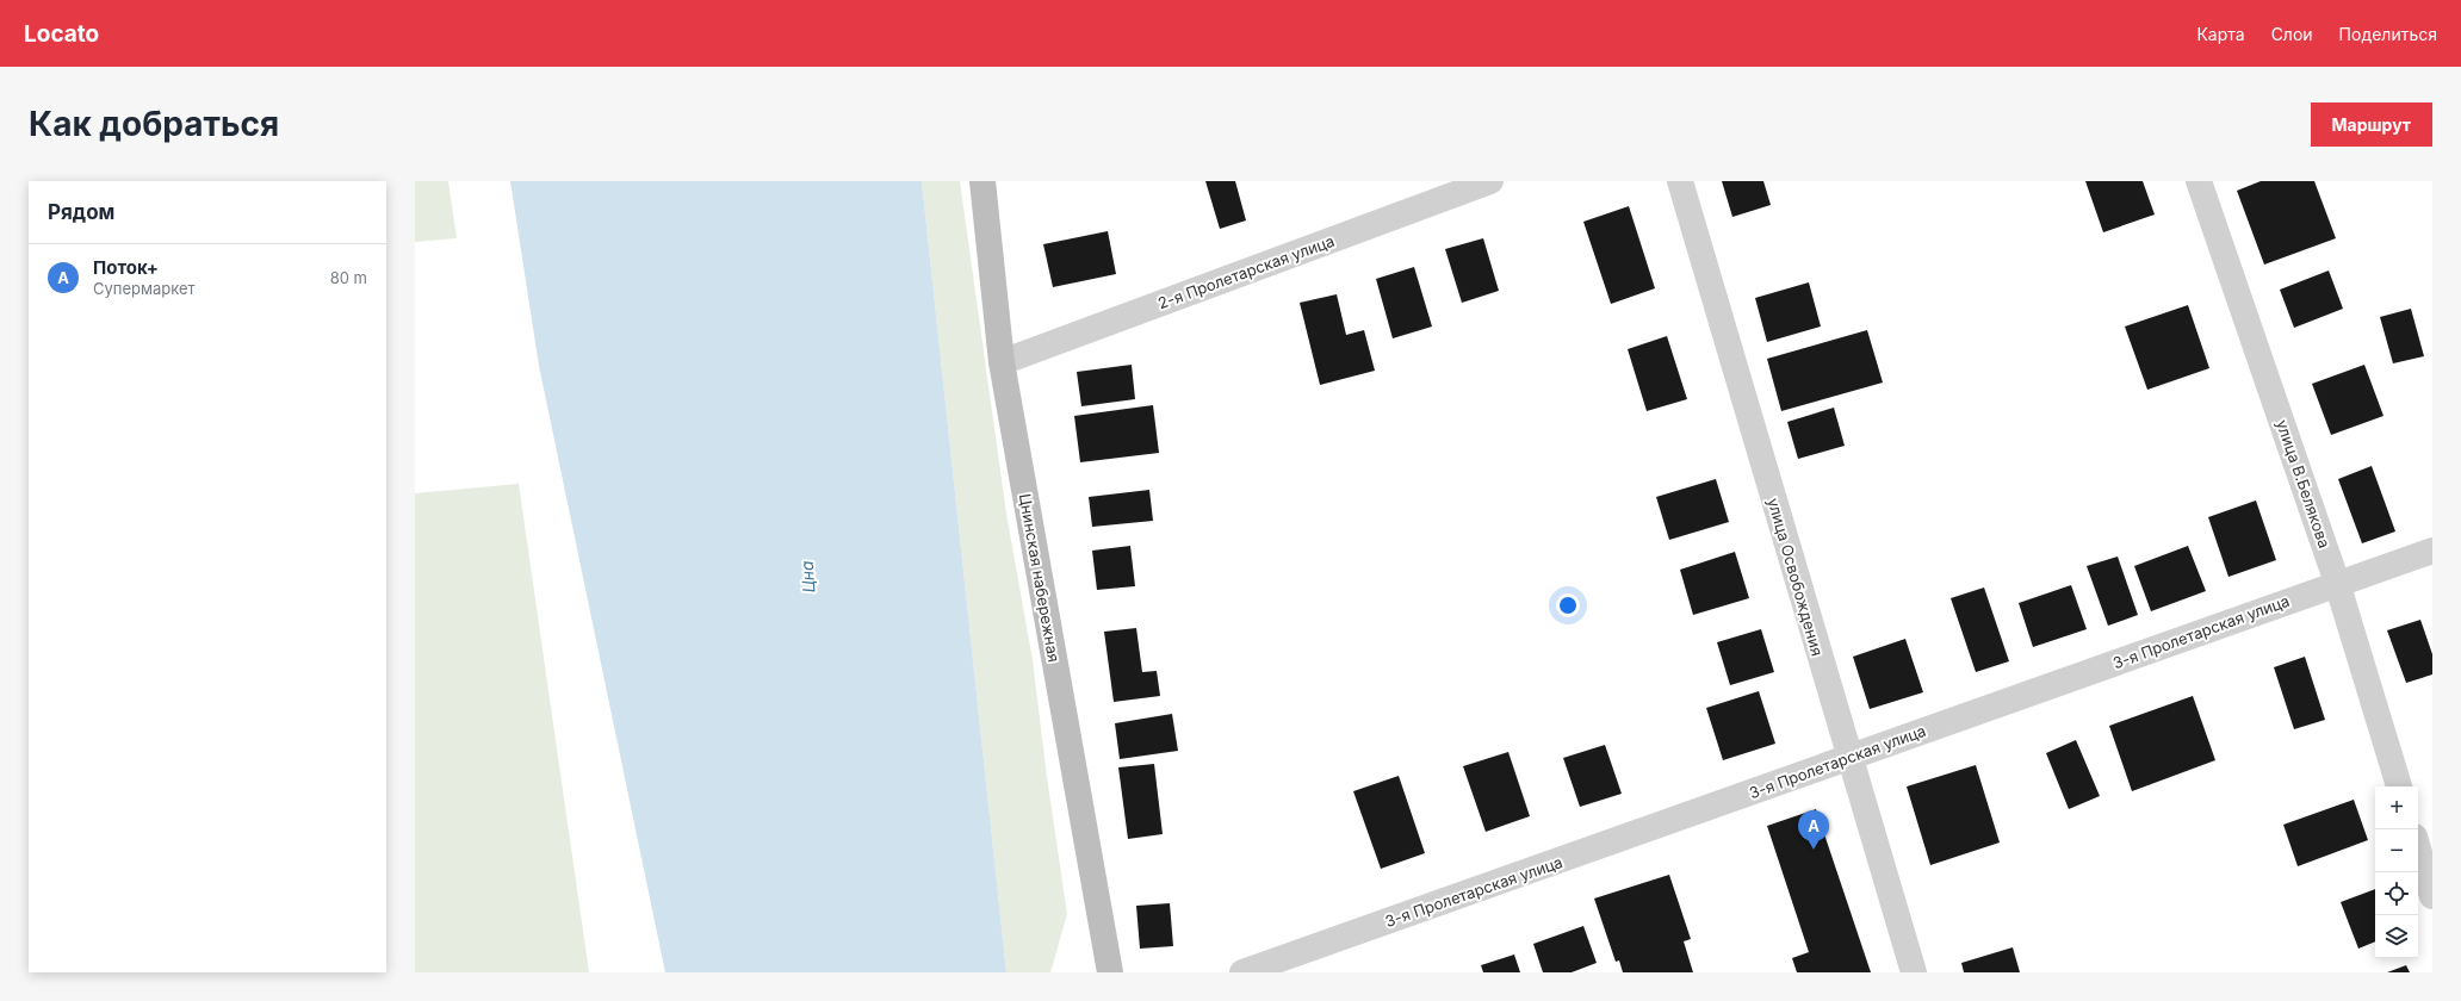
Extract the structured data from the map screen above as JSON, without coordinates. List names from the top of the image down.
{
  "streets": {
    "main road": ["Цнинская набережная"],
    "street": [
      "2-я Пролетарская улица",
      "улица В.Белякова",
      "улица Освобождения",
      "3-я Пролетарская улица"
    ]
  },
  "crossings": [
    ["2-я Пролетарская улица", "Цнинская набережная"],
    ["улица В.Белякова", "3-я Пролетарская улица"],
    ["улица Освобождения", "3-я Пролетарская улица"]
  ],
  "water": ["Цна"],
  "page": {
    "header": "Locato",
    "nav": ["Карта", "Слои", "Поделиться"],
    "buttons": "Маршрут",
    "title": "Как добраться",
    "heading": "Рядом",
    "list": [
      {
        "mark": "A",
        "name": "Поток+",
        "note": "Супермаркет",
        "value": "80 m"
      }
    ],
    "map_buttons": ["+", "−"],
    "pins": "A"
  }
}
